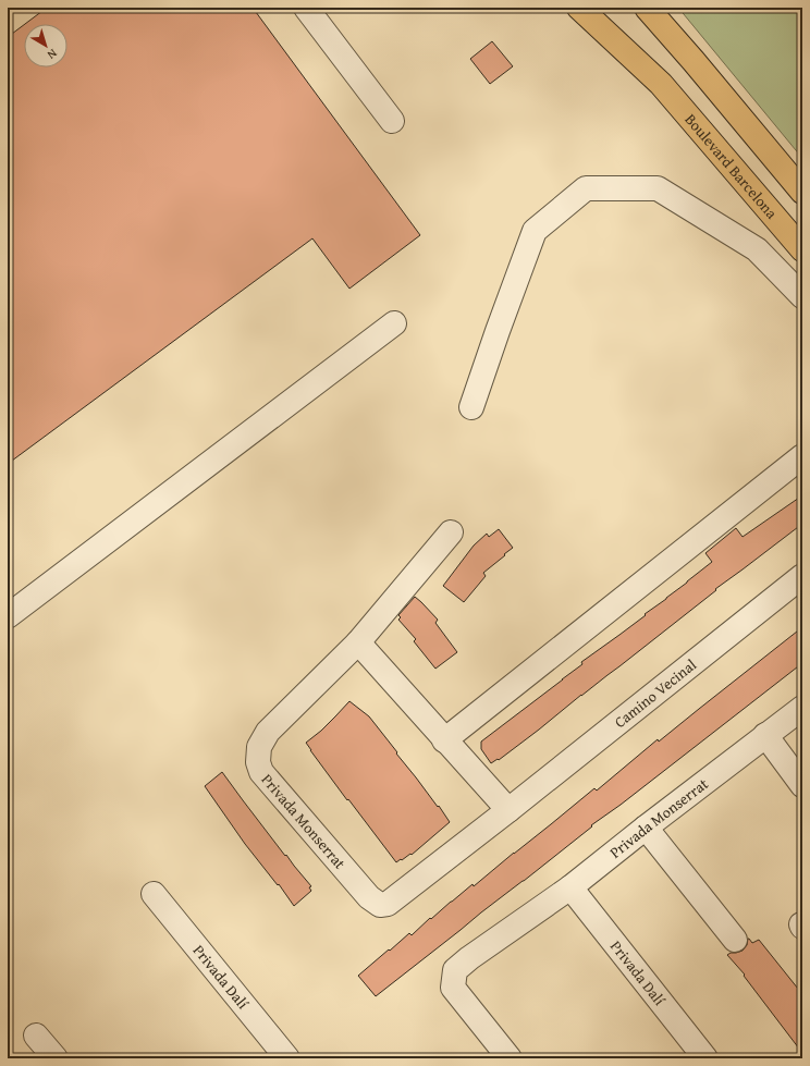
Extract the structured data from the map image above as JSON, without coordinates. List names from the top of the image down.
{
  "streets": {
    "main road": ["Boulevard Barcelona"],
    "street": ["Camino Vecinal", "Privada Monserrat", "Privada Dalí"]
  },
  "crossings": [
    ["Camino Vecinal", "Privada Monserrat"],
    ["Privada Monserrat", "Privada Dalí"]
  ],
  "north": "bottom right"
}
